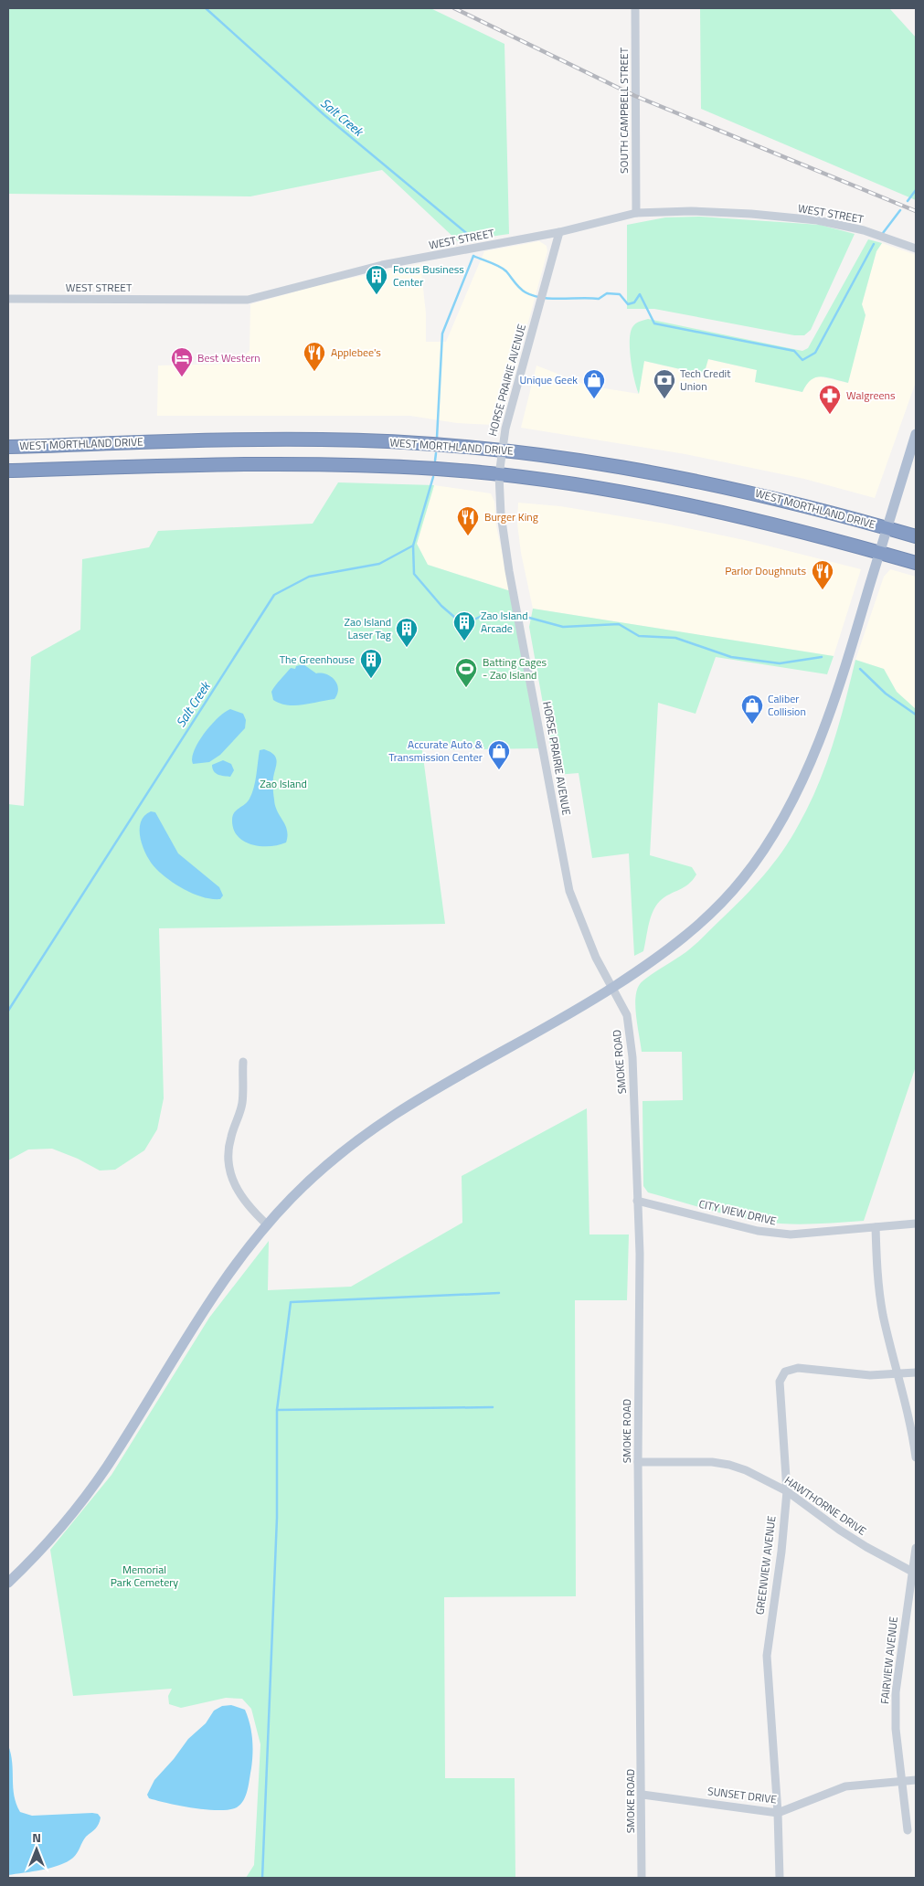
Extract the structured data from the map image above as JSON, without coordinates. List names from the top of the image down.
{
  "streets": {
    "highway": ["WEST MORTHLAND DRIVE"],
    "street": [
      "SOUTH CAMPBELL STREET",
      "WEST STREET",
      "HORSE PRAIRIE AVENUE",
      "SMOKE ROAD",
      "CITY VIEW DRIVE",
      "HAWTHORNE DRIVE",
      "GREENVIEW AVENUE",
      "FAIRVIEW AVENUE",
      "SUNSET DRIVE"
    ]
  },
  "crossings": [
    ["SOUTH CAMPBELL STREET", "WEST STREET"],
    ["WEST STREET", "HORSE PRAIRIE AVENUE"],
    ["HORSE PRAIRIE AVENUE", "WEST MORTHLAND DRIVE"],
    ["HORSE PRAIRIE AVENUE", "SMOKE ROAD"],
    ["SMOKE ROAD", "CITY VIEW DRIVE"],
    ["SMOKE ROAD", "HAWTHORNE DRIVE"],
    ["SMOKE ROAD", "SUNSET DRIVE"],
    ["HAWTHORNE DRIVE", "GREENVIEW AVENUE"],
    ["HAWTHORNE DRIVE", "FAIRVIEW AVENUE"],
    ["GREENVIEW AVENUE", "SUNSET DRIVE"],
    ["FAIRVIEW AVENUE", "SUNSET DRIVE"]
  ],
  "water": ["Salt Creek"],
  "parks": ["Zao Island", "Memorial Park Cemetery"],
  "places": {
    "building": [
      "Focus Business Center",
      "Zao Island Arcade",
      "Zao Island Laser Tag",
      "The Greenhouse"
    ],
    "restaurant": ["Applebee's", "Burger King", "Parlor Doughnuts"],
    "hotel": ["Best Western"],
    "shop": ["Unique Geek", "Caliber Collision", "Accurate Auto & Transmission Center"],
    "bank": ["Tech Credit Union"],
    "pharmacy": ["Walgreens"],
    "sports": ["Batting Cages - Zao Island"]
  },
  "north": "top"
}
